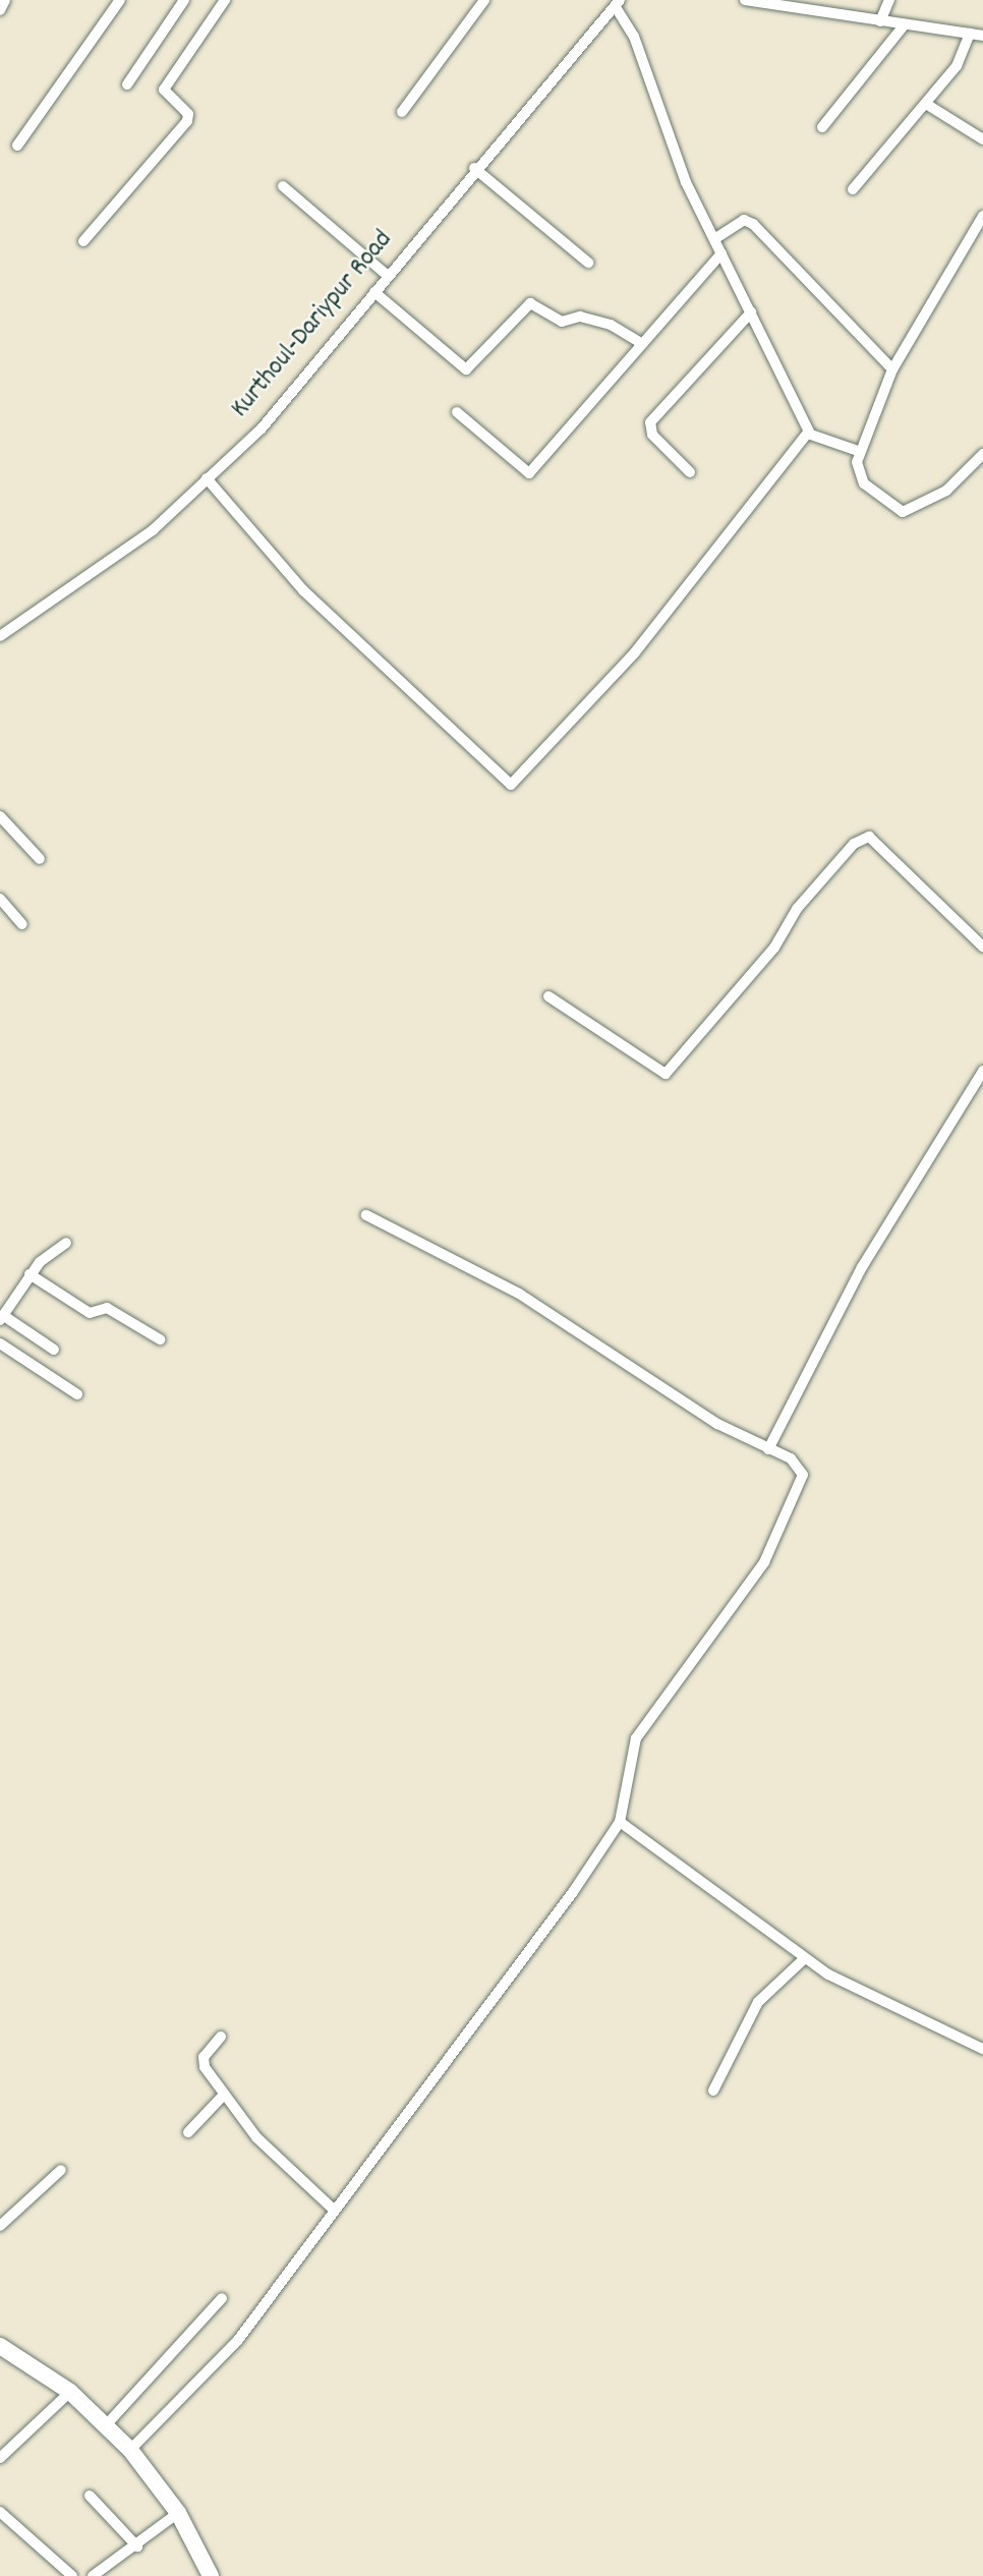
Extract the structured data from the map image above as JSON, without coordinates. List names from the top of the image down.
{
  "streets": {
    "street": ["Kurthoul-Dariypur Road"]
  }
}
